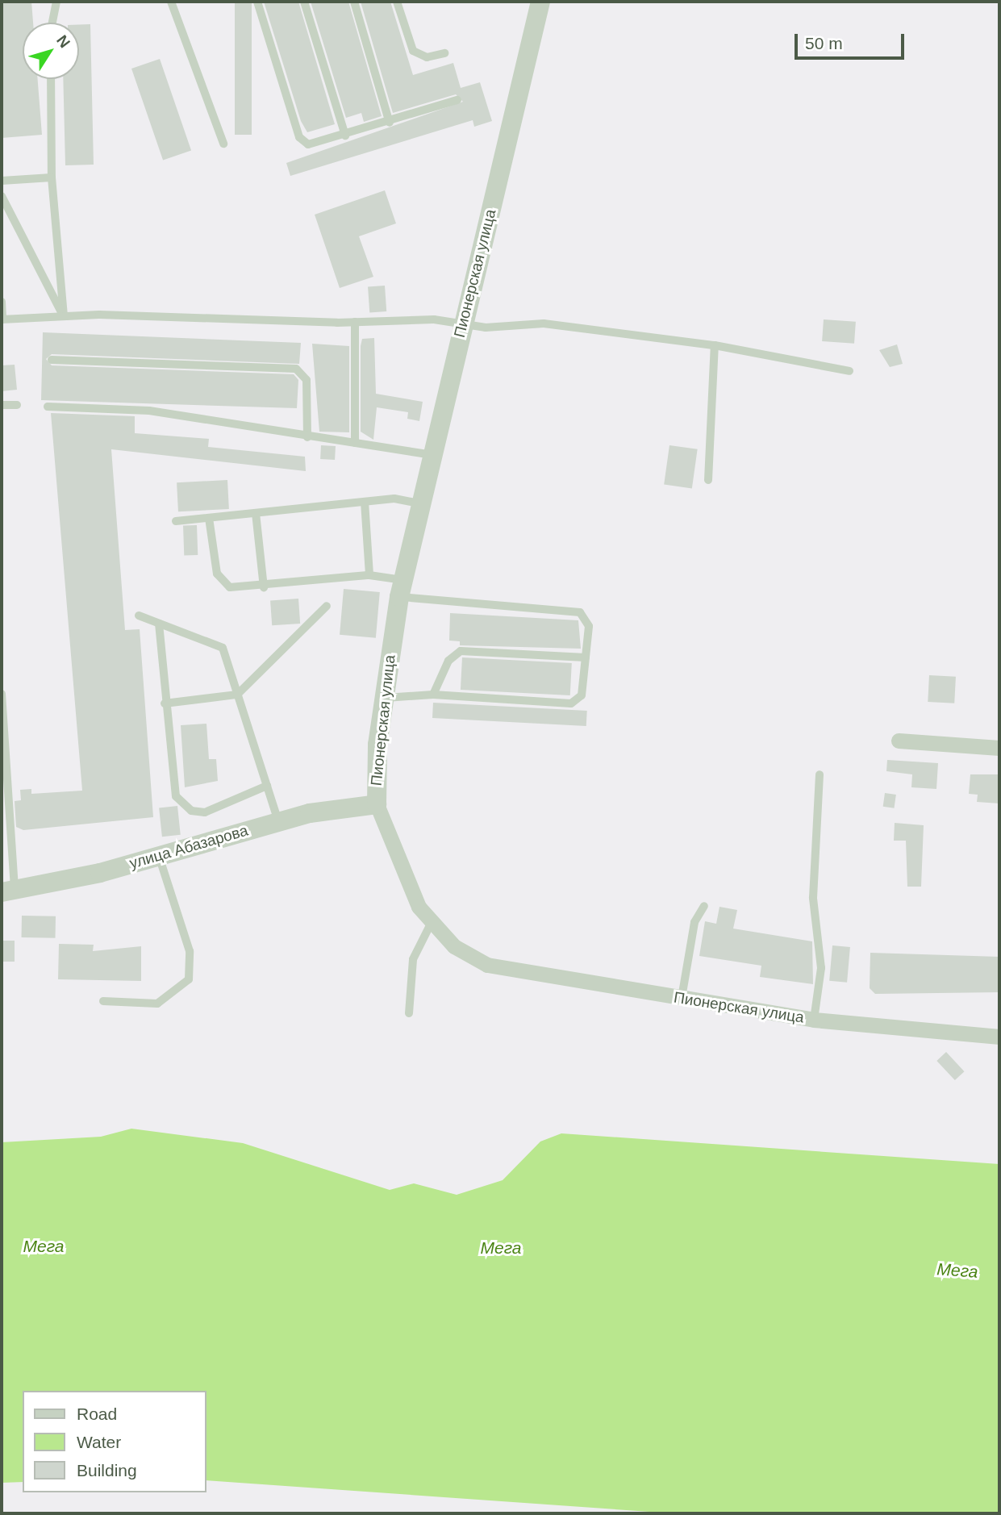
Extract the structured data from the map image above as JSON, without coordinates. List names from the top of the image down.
{
  "streets": {
    "street": ["Пионерская улица", "улица Абазарова"]
  },
  "crossings": [
    ["Пионерская улица", "улица Абазарова"]
  ],
  "water": ["Мега"],
  "legend": ["Road", "Water", "Building"],
  "scale_bar": "50 m",
  "north": "top right"
}
